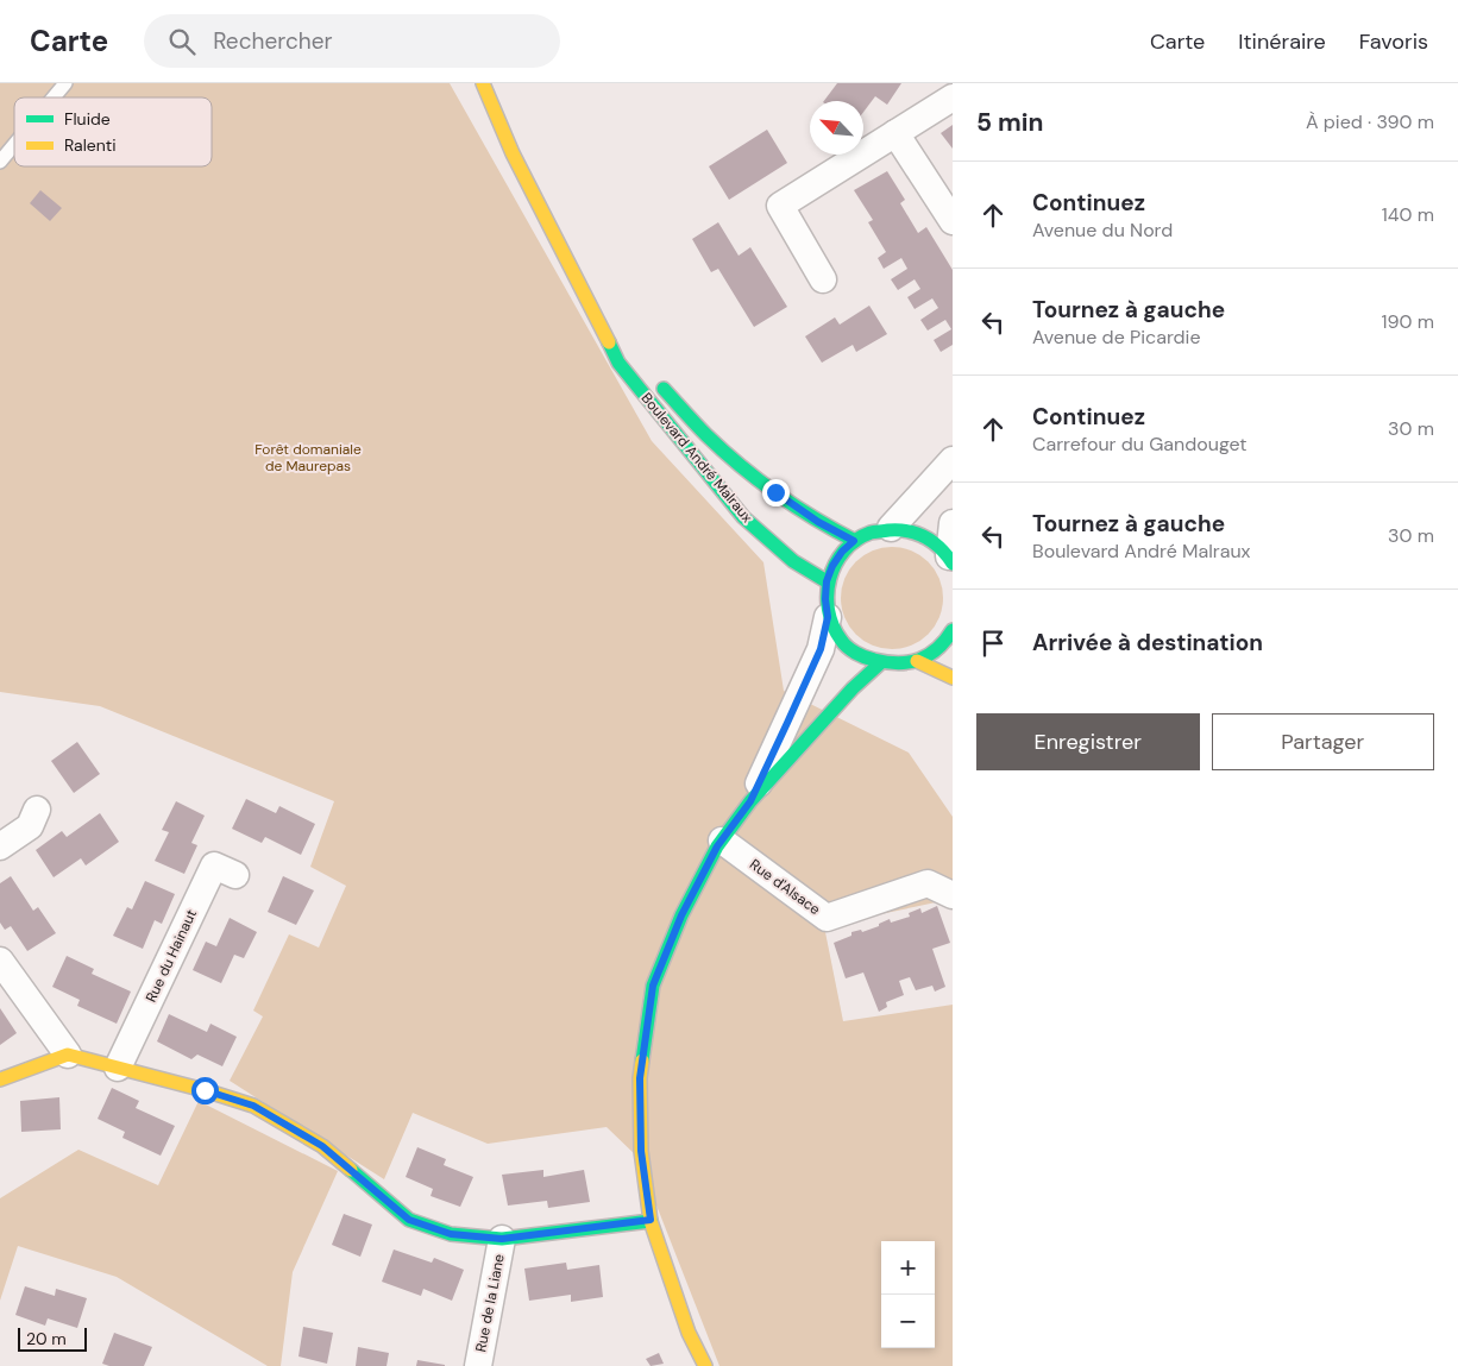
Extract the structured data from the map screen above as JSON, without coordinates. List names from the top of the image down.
{
  "streets": {
    "street": [
      "Boulevard André Malraux",
      "Rue d'Alsace",
      "Rue du Hainaut",
      "Rue de la Liane"
    ]
  },
  "parks": ["Forêt domaniale de Maurepas"],
  "legend": ["Fluide", "Ralenti"],
  "scale_bar": "20 m",
  "north": "top left",
  "page": {
    "header": "Carte",
    "search": "Rechercher",
    "nav": ["Carte", "Itinéraire", "Favoris"],
    "heading": ["5 min", "À pied · 390 m"],
    "list": [
      ["Continuez", "Avenue du Nord", "140 m"],
      ["Tournez à gauche", "Avenue de Picardie", "190 m"],
      ["Continuez", "Carrefour du Gandouget", "30 m"],
      ["Tournez à gauche", "Boulevard André Malraux", "30 m"],
      "Arrivée à destination"
    ],
    "buttons": ["Enregistrer", "Partager"],
    "map_buttons": ["+", "−"],
    "scale": "20 m"
  }
}
